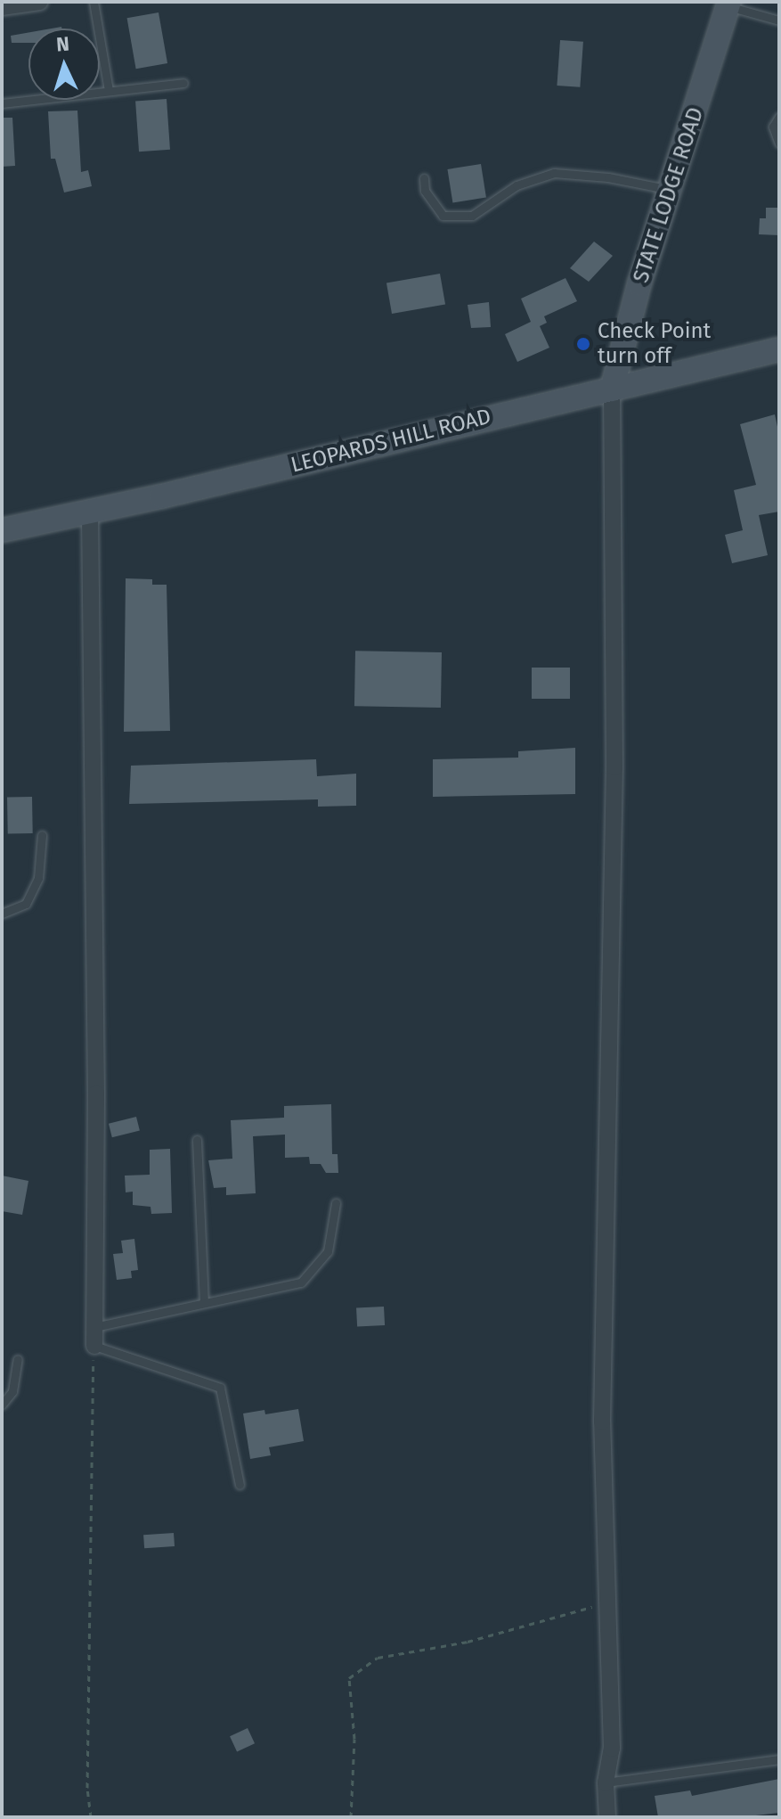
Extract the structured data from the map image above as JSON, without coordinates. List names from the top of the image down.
{
  "streets": {
    "main road": ["STATE LODGE ROAD", "LEOPARDS HILL ROAD"]
  },
  "crossings": [
    ["STATE LODGE ROAD", "LEOPARDS HILL ROAD"]
  ],
  "places": ["Check Point turn off"],
  "north": "top"
}
